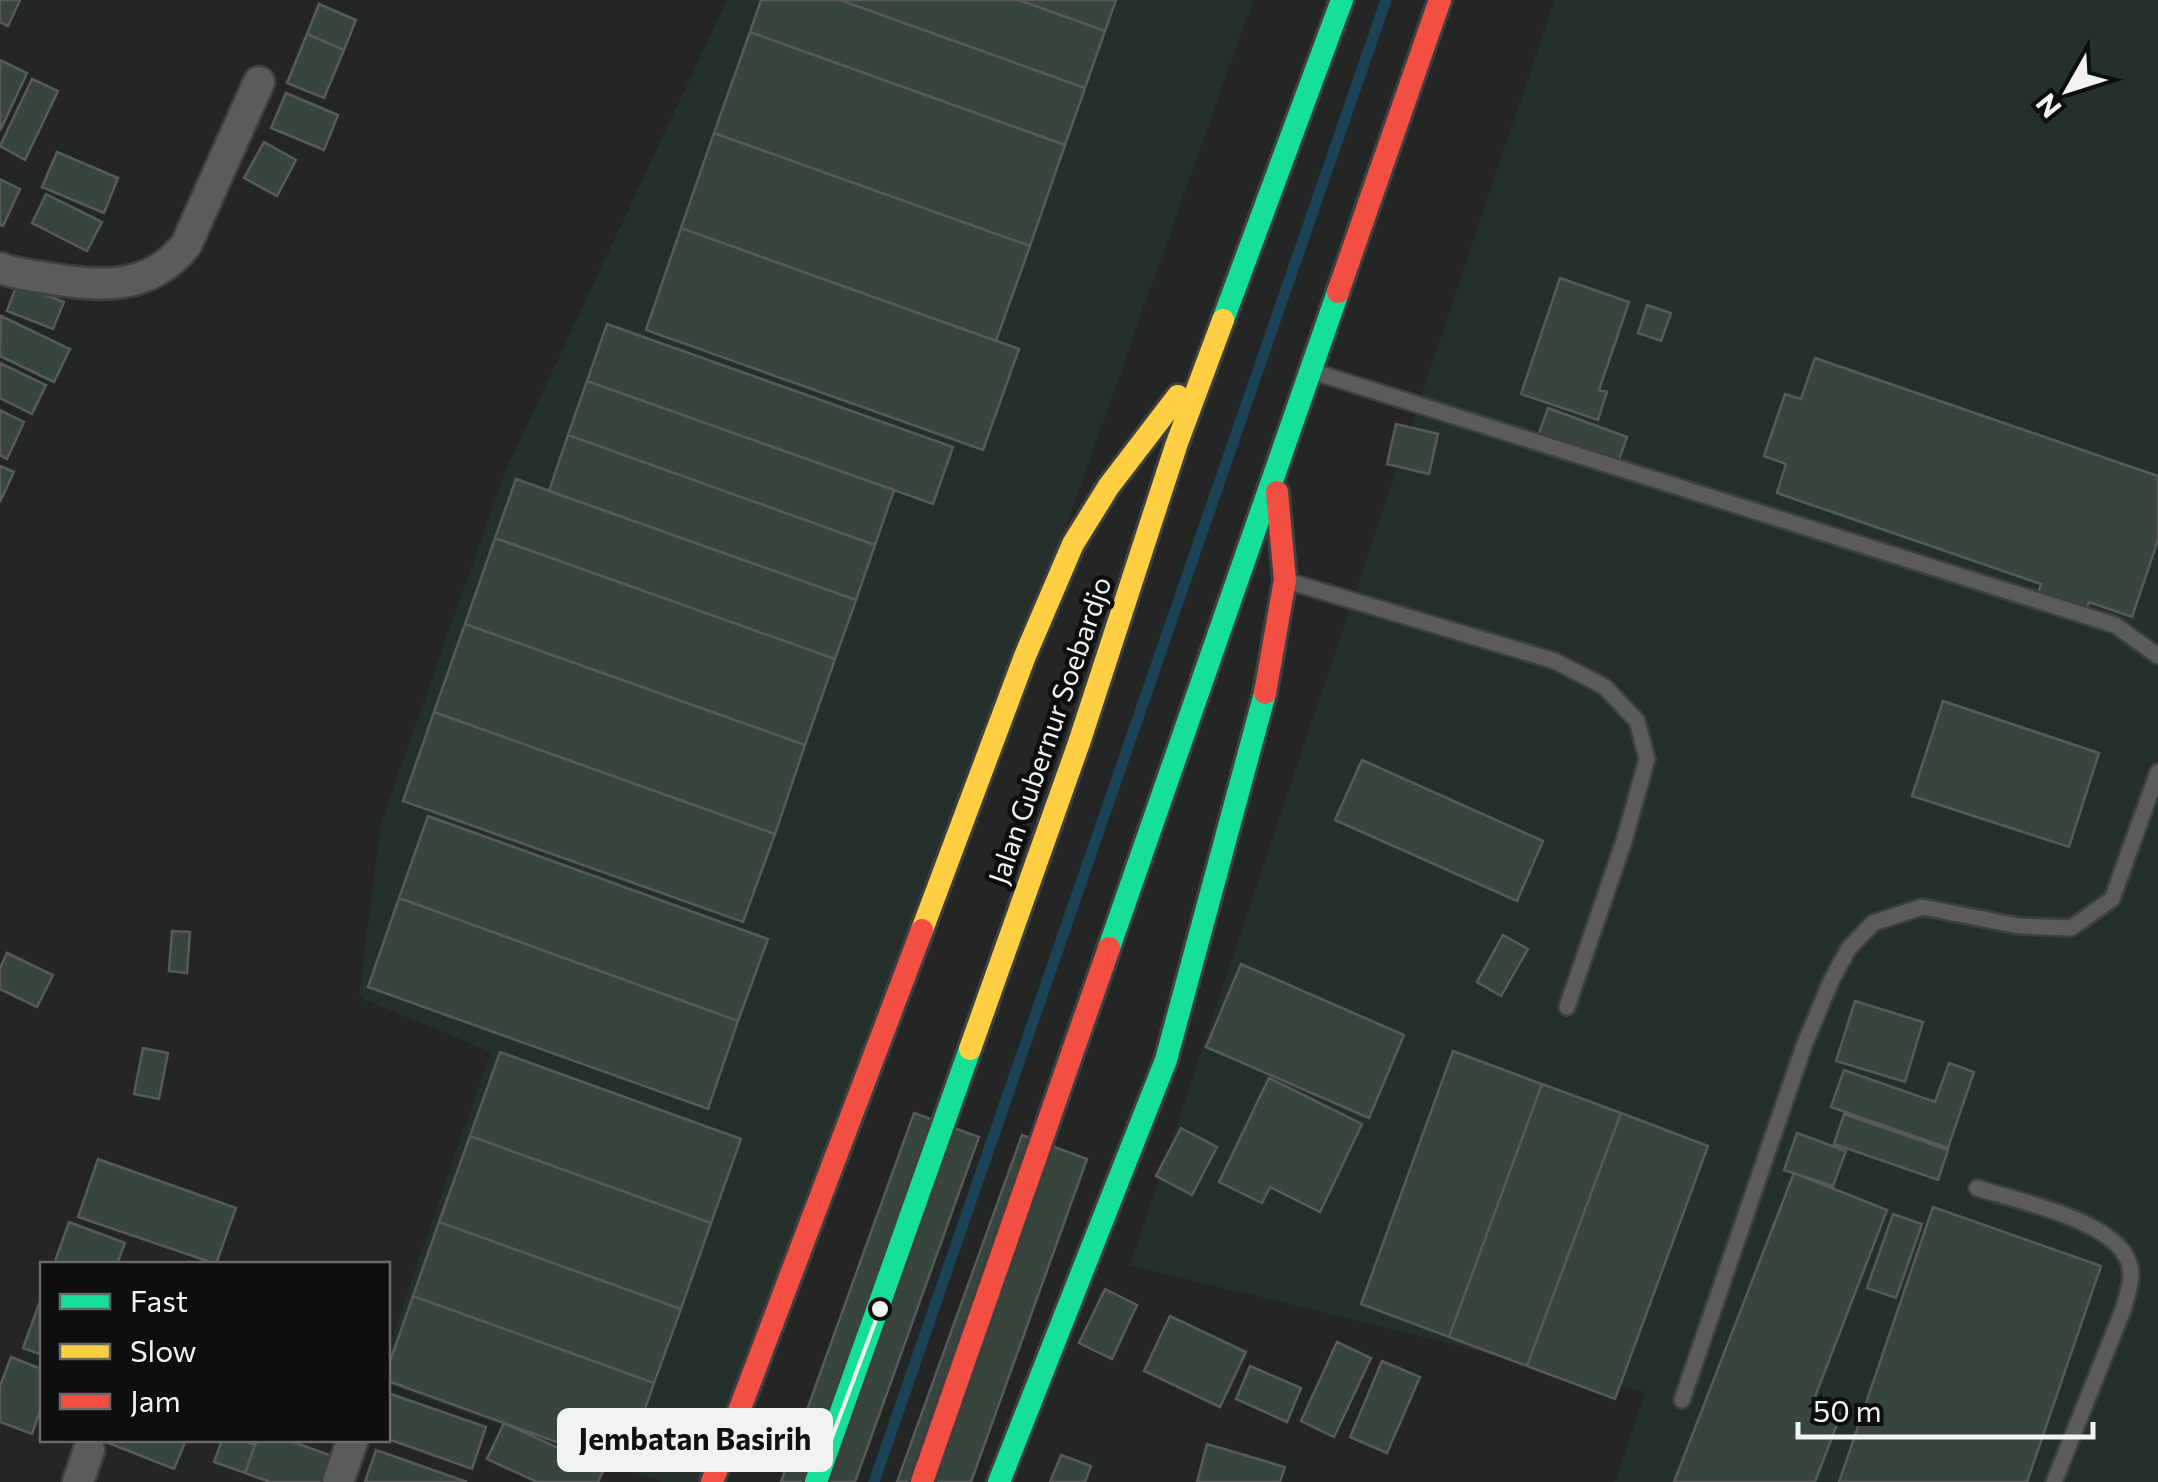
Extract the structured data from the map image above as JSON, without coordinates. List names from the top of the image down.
{
  "streets": {
    "highway": ["Jalan Gubernur Soebardjo"]
  },
  "places": ["Jembatan Basirih"],
  "legend": ["Fast", "Slow", "Jam"],
  "scale_bar": "50 m",
  "north": "bottom left"
}
